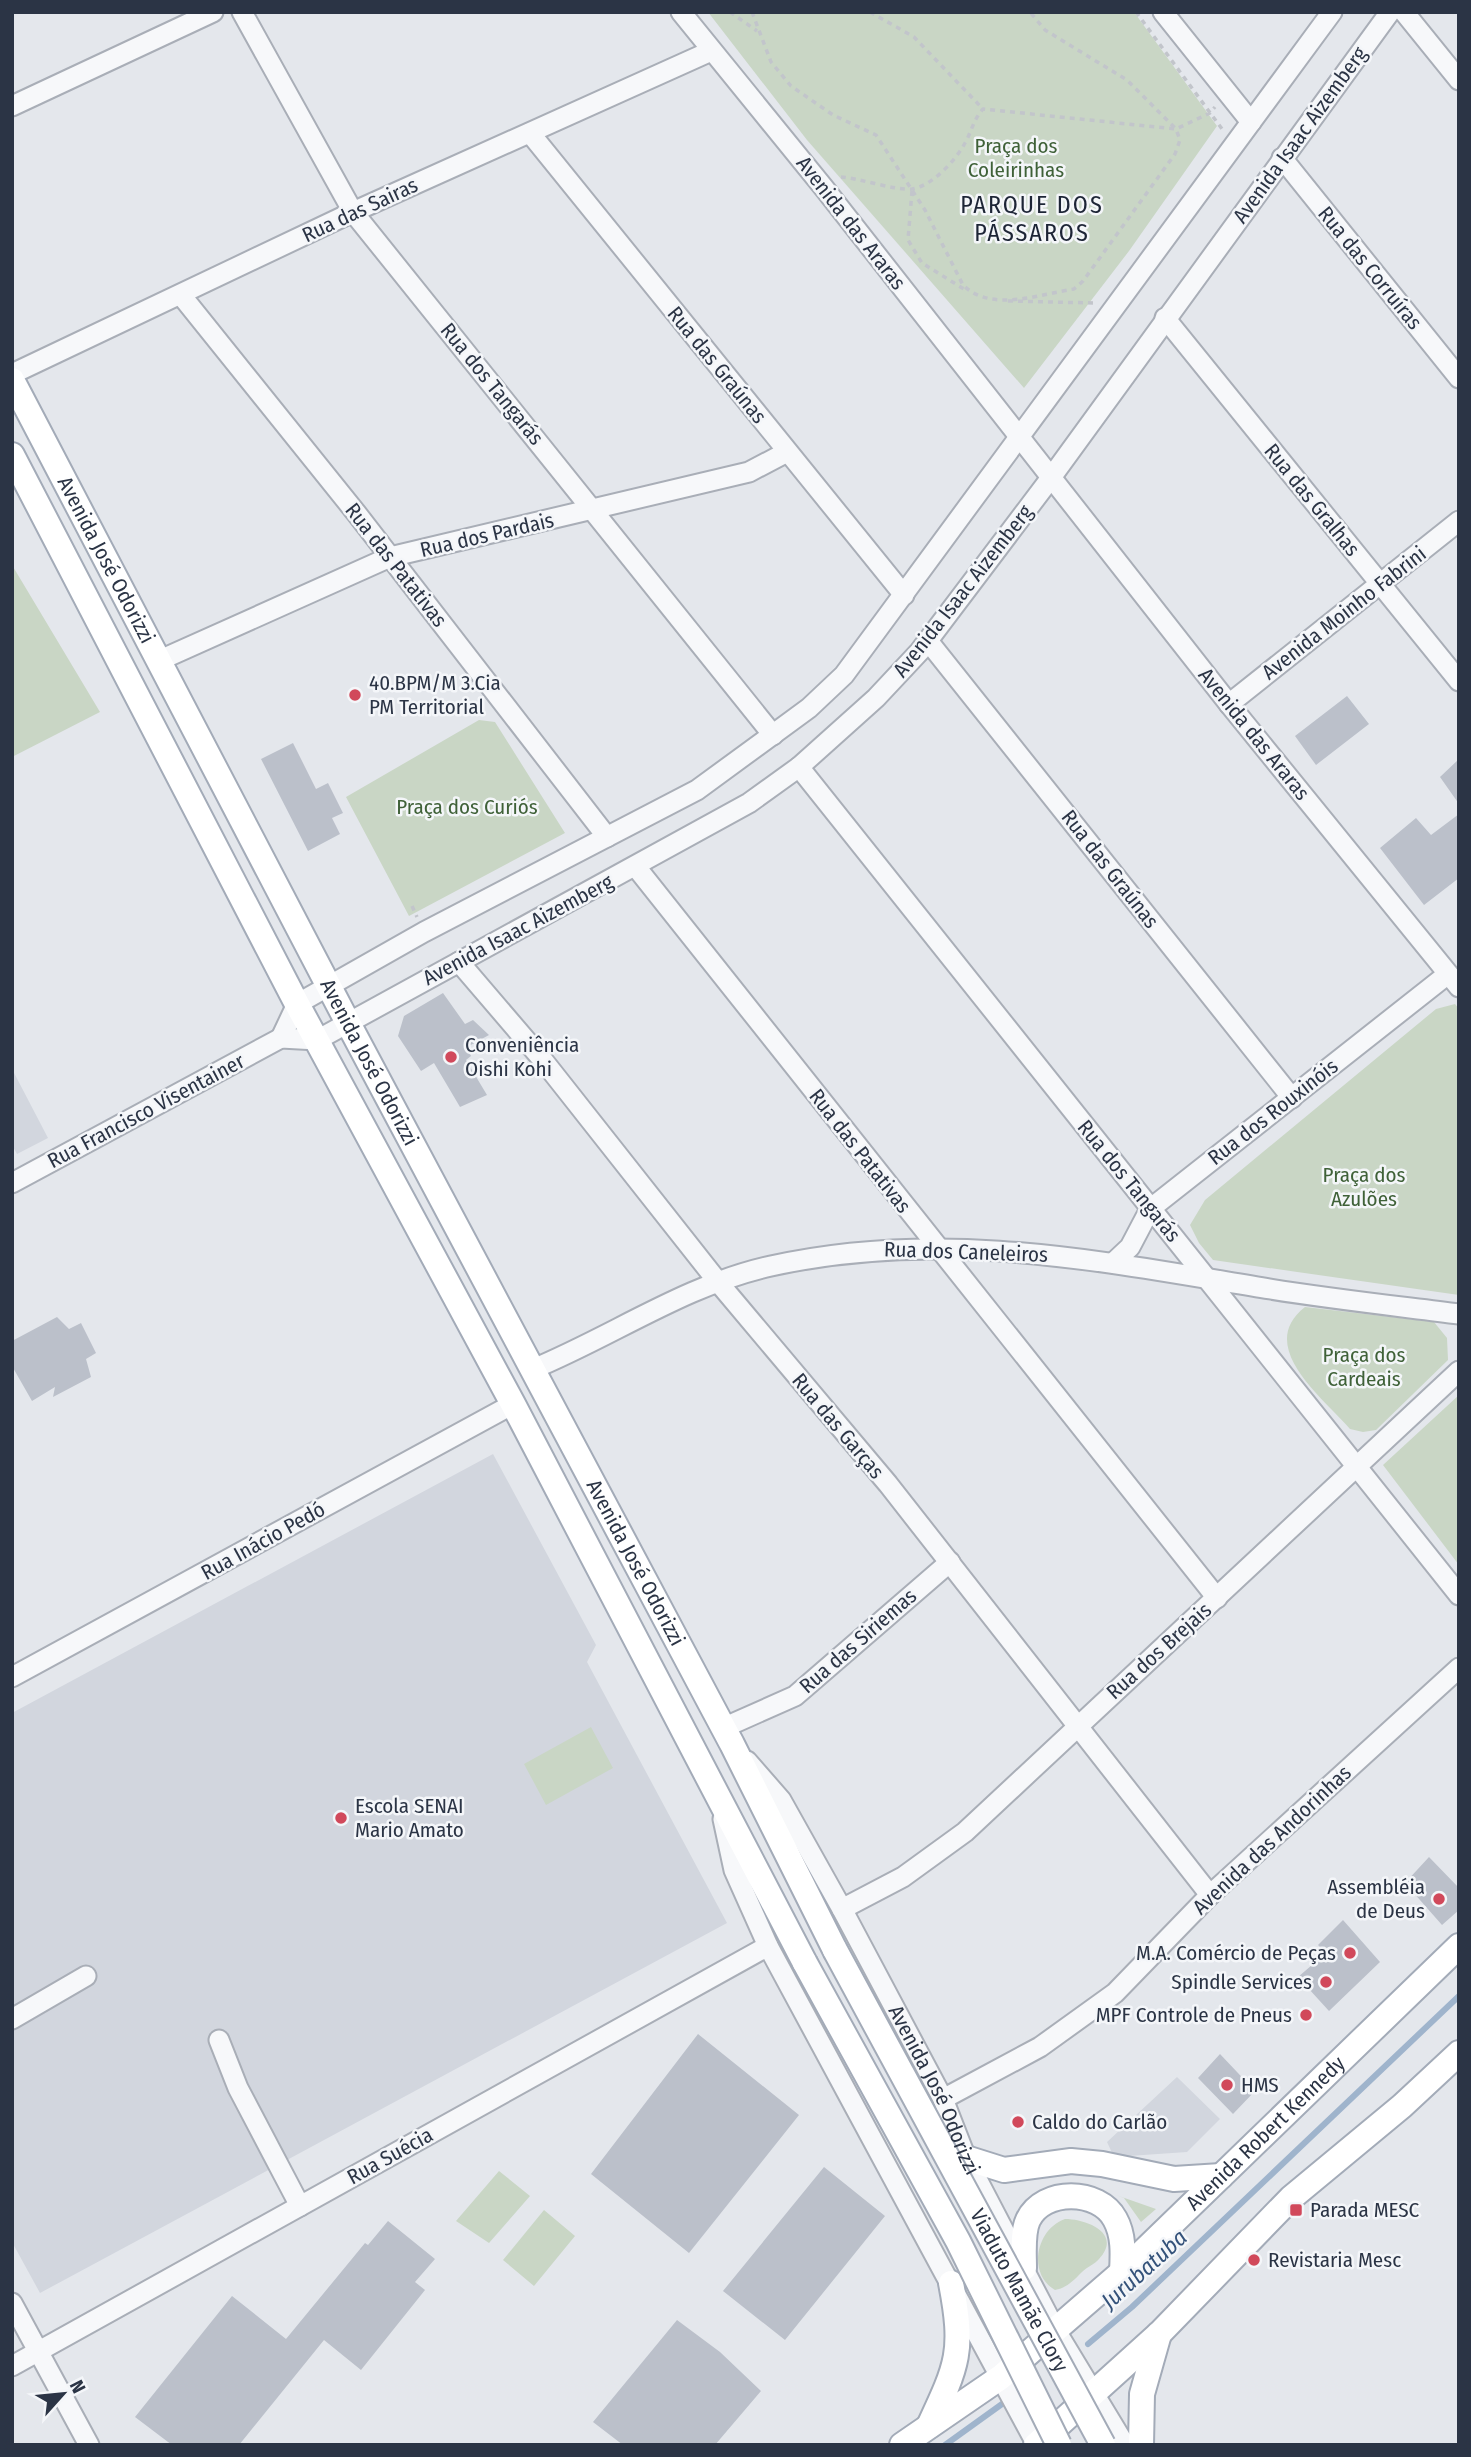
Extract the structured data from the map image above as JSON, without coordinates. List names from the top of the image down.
{
  "streets": {
    "main road": ["Avenida José Odorizzi", "Avenida Robert Kennedy", "Viaduto Mamãe Clory"],
    "street": [
      "Avenida Isaac Aizemberg",
      "Rua das Sairas",
      "Avenida das Araras",
      "Rua das Corruíras",
      "Rua das Graúnas",
      "Rua dos Tangarás",
      "Rua das Gralhas",
      "Rua dos Pardais",
      "Rua das Patativas",
      "Avenida Moinho Fabrini",
      "Rua Francisco Visentainer",
      "Rua dos Rouxinóis",
      "Rua dos Caneleiros",
      "Rua das Garças",
      "Rua Inácio Pedó",
      "Rua das Siriemas",
      "Rua dos Brejais",
      "Avenida das Andorinhas",
      "Rua Suécia"
    ]
  },
  "crossings": [
    ["Avenida Isaac Aizemberg", "Avenida das Araras"],
    ["Avenida Isaac Aizemberg", "Rua das Corruíras"],
    ["Avenida Isaac Aizemberg", "Rua das Graúnas"],
    ["Avenida Isaac Aizemberg", "Rua dos Tangarás"],
    ["Avenida Isaac Aizemberg", "Rua das Gralhas"],
    ["Avenida Isaac Aizemberg", "Avenida José Odorizzi"],
    ["Avenida Isaac Aizemberg", "Rua das Patativas"],
    ["Avenida Isaac Aizemberg", "Rua das Garças"],
    ["Rua das Sairas", "Avenida das Araras"],
    ["Rua das Sairas", "Rua das Graúnas"],
    ["Rua das Sairas", "Rua dos Tangarás"],
    ["Rua das Sairas", "Rua das Patativas"],
    ["Avenida das Araras", "Avenida Moinho Fabrini"],
    ["Avenida das Araras", "Rua dos Rouxinóis"],
    ["Rua das Graúnas", "Rua dos Pardais"],
    ["Rua das Graúnas", "Rua dos Rouxinóis"],
    ["Rua dos Tangarás", "Rua dos Pardais"],
    ["Rua dos Tangarás", "Rua dos Rouxinóis"],
    ["Rua dos Tangarás", "Rua dos Caneleiros"],
    ["Rua dos Tangarás", "Rua dos Brejais"],
    ["Rua das Gralhas", "Avenida Moinho Fabrini"],
    ["Rua dos Pardais", "Avenida José Odorizzi"],
    ["Rua dos Pardais", "Rua das Patativas"],
    ["Avenida José Odorizzi", "Rua dos Caneleiros"],
    ["Avenida José Odorizzi", "Rua Inácio Pedó"],
    ["Avenida José Odorizzi", "Rua das Siriemas"],
    ["Avenida José Odorizzi", "Rua dos Brejais"],
    ["Avenida José Odorizzi", "Avenida das Andorinhas"],
    ["Avenida José Odorizzi", "Avenida Robert Kennedy"],
    ["Avenida José Odorizzi", "Rua Suécia"],
    ["Avenida José Odorizzi", "Viaduto Mamãe Clory"],
    ["Rua das Patativas", "Rua dos Caneleiros"],
    ["Rua das Patativas", "Rua dos Brejais"],
    ["Rua dos Rouxinóis", "Rua dos Caneleiros"],
    ["Rua dos Caneleiros", "Rua das Garças"],
    ["Rua das Garças", "Rua das Siriemas"],
    ["Rua das Garças", "Rua dos Brejais"],
    ["Rua das Garças", "Avenida das Andorinhas"]
  ],
  "districts": ["PARQUE DOS PÁSSAROS"],
  "water": ["Jurubatuba"],
  "parks": [
    "Praça dos Coleirinhas",
    "Praça dos Curiós",
    "Praça dos Azulões",
    "Praça dos Cardeais"
  ],
  "places": {
    "other": [
      "40.BPM/M 3.Cia PM Territorial",
      "Conveniência Oishi Kohi",
      "Escola SENAI Mario Amato",
      "Assembléia de Deus",
      "M.A. Comércio de Peças",
      "Spindle Services",
      "MPF Controle de Pneus",
      "HMS",
      "Caldo do Carlão",
      "Revistaria Mesc"
    ],
    "transit": ["Parada MESC"]
  },
  "north": "top right"
}
